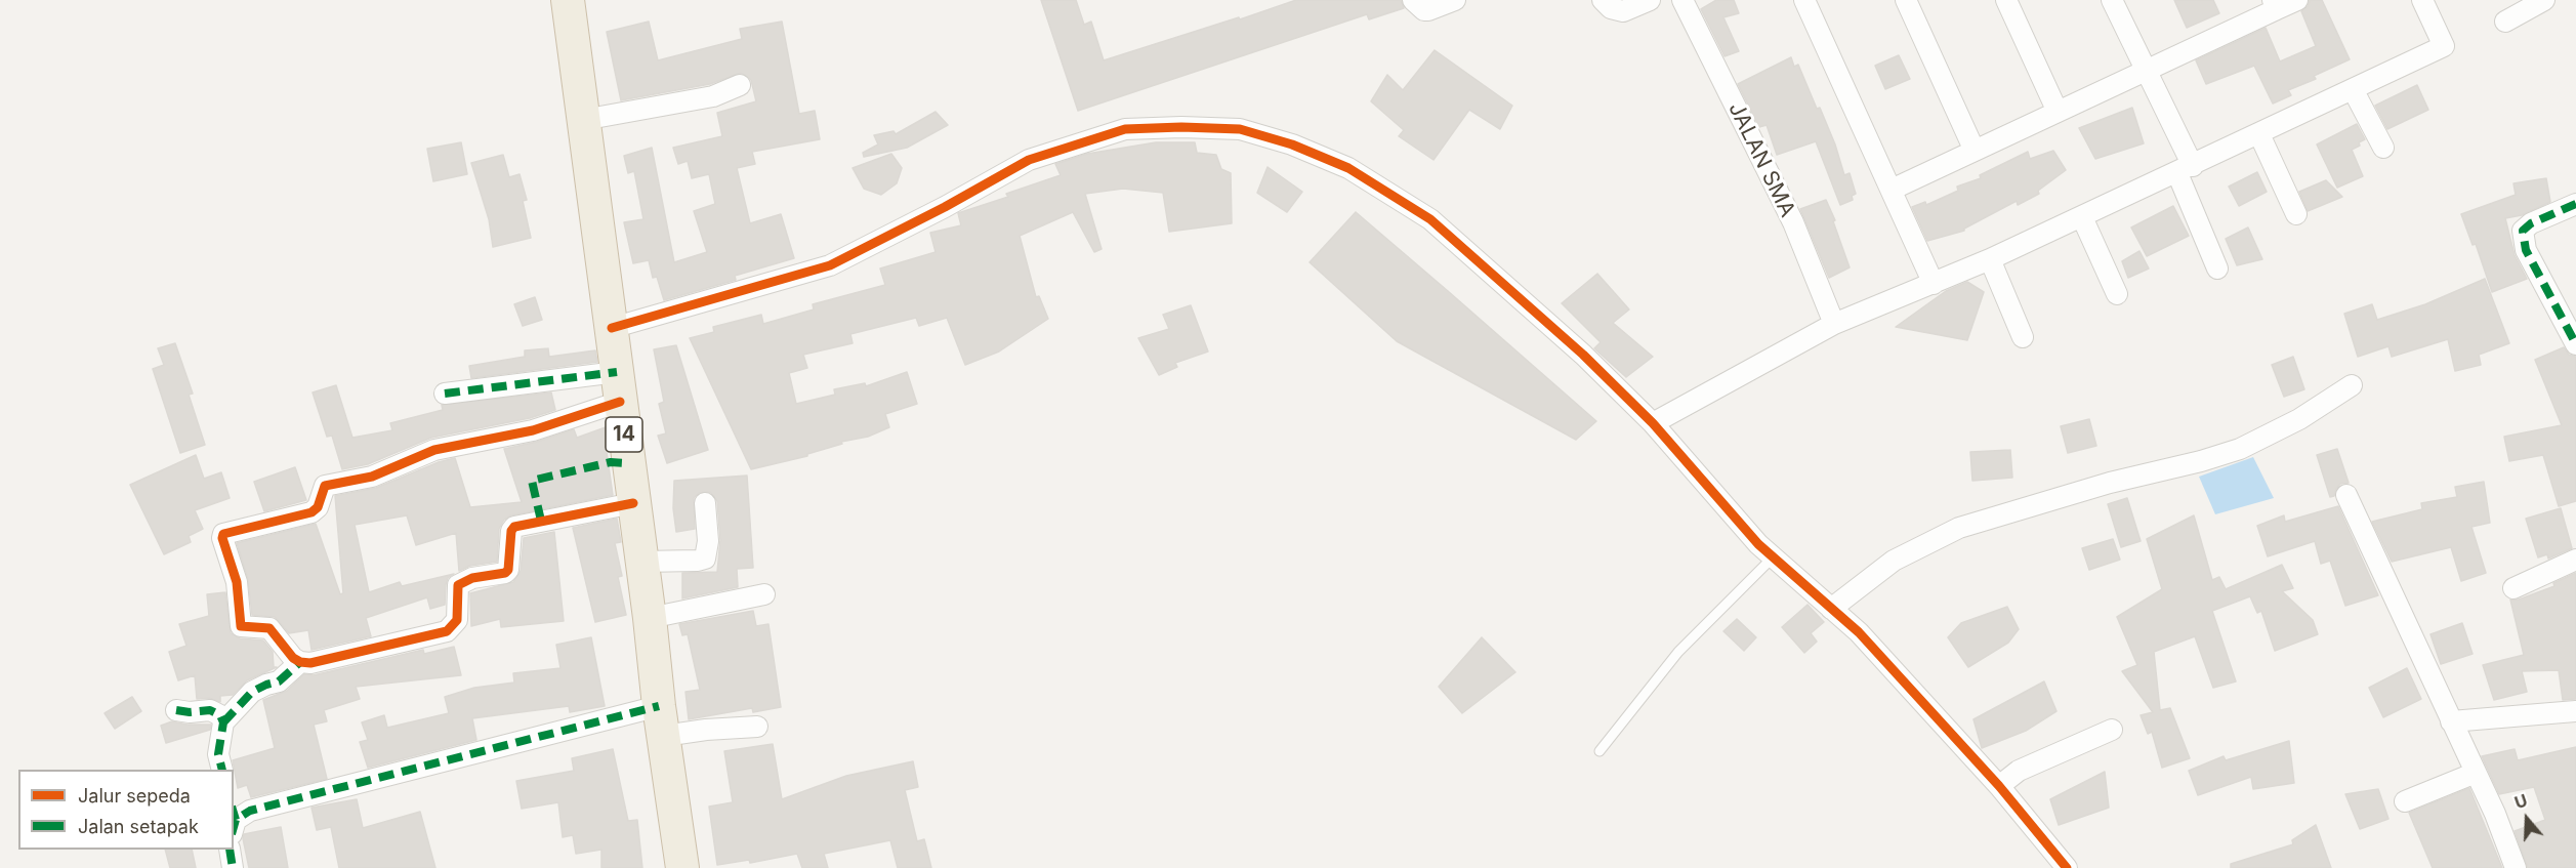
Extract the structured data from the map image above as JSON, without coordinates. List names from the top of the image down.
{
  "streets": {
    "highway": ["14"],
    "street": ["JALAN SMA"]
  },
  "legend": ["Jalur sepeda", "Jalan setapak"],
  "north": "top"
}
